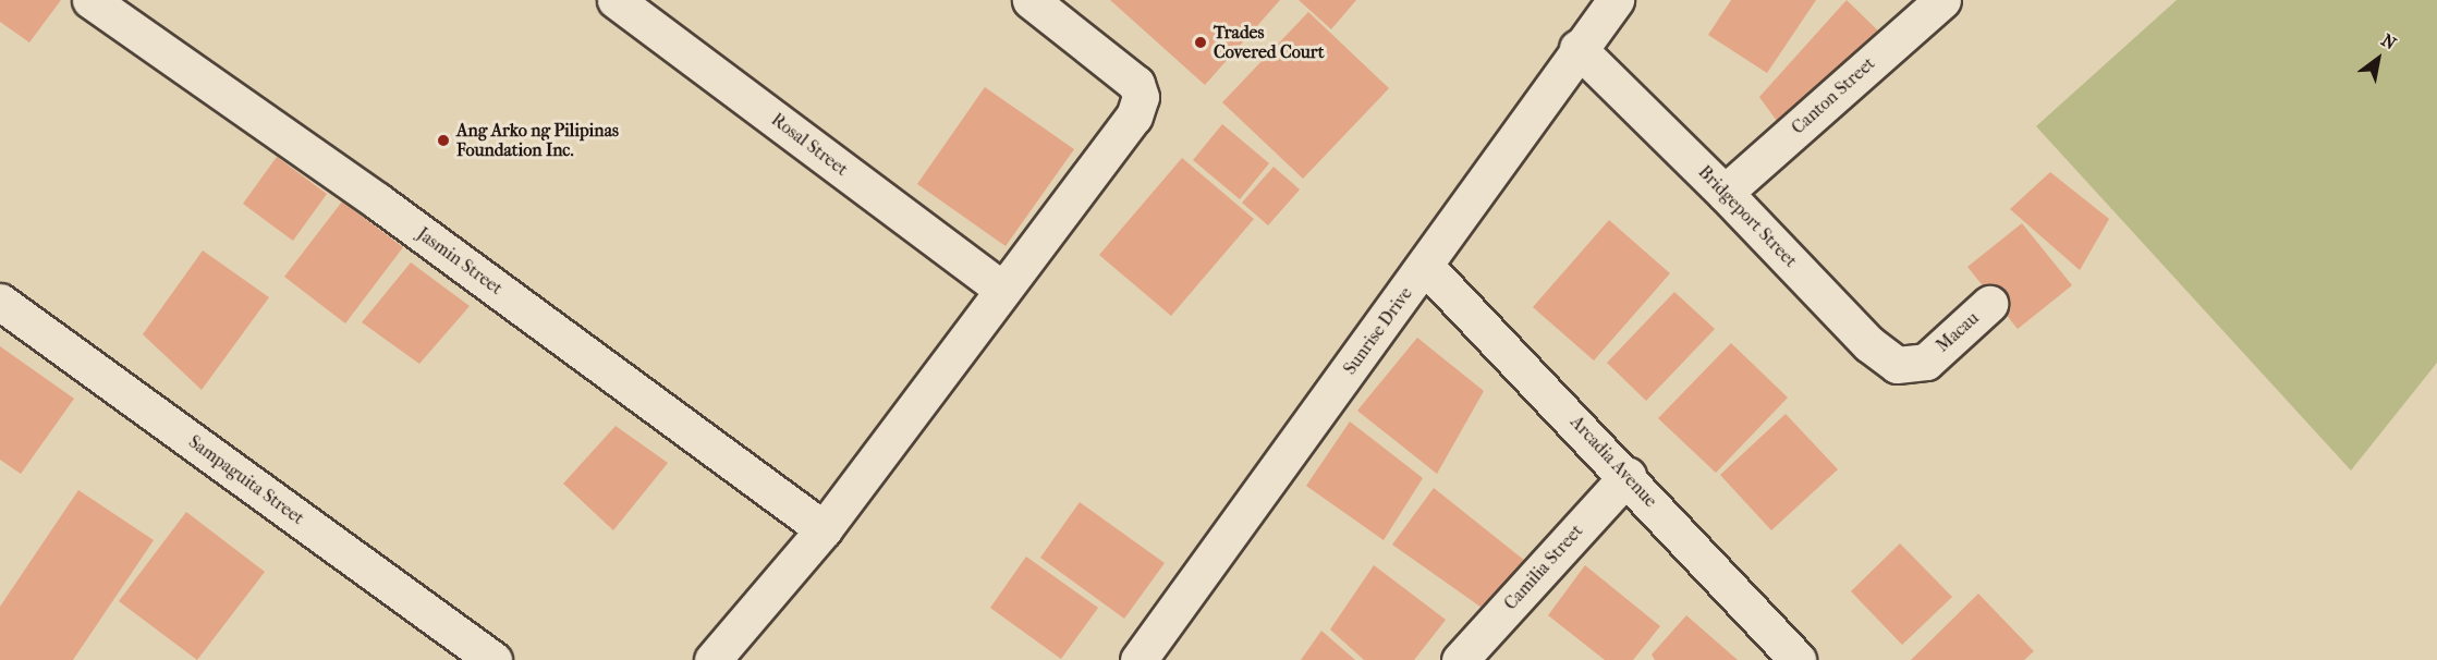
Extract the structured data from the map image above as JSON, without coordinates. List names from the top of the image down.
{
  "streets": {
    "street": [
      "Canton Street",
      "Rosal Street",
      "Bridgeport Street",
      "Jasmin Street",
      "Sunrise Drive",
      "Macau",
      "Arcadia Avenue",
      "Sampaguita Street",
      "Camilia Street"
    ]
  },
  "crossings": [
    ["Canton Street", "Bridgeport Street"],
    ["Bridgeport Street", "Sunrise Drive"],
    ["Bridgeport Street", "Macau"],
    ["Sunrise Drive", "Arcadia Avenue"],
    ["Arcadia Avenue", "Camilia Street"]
  ],
  "places": ["Trades Covered Court", "Ang Arko ng Pilipinas Foundation Inc."],
  "north": "top right"
}
